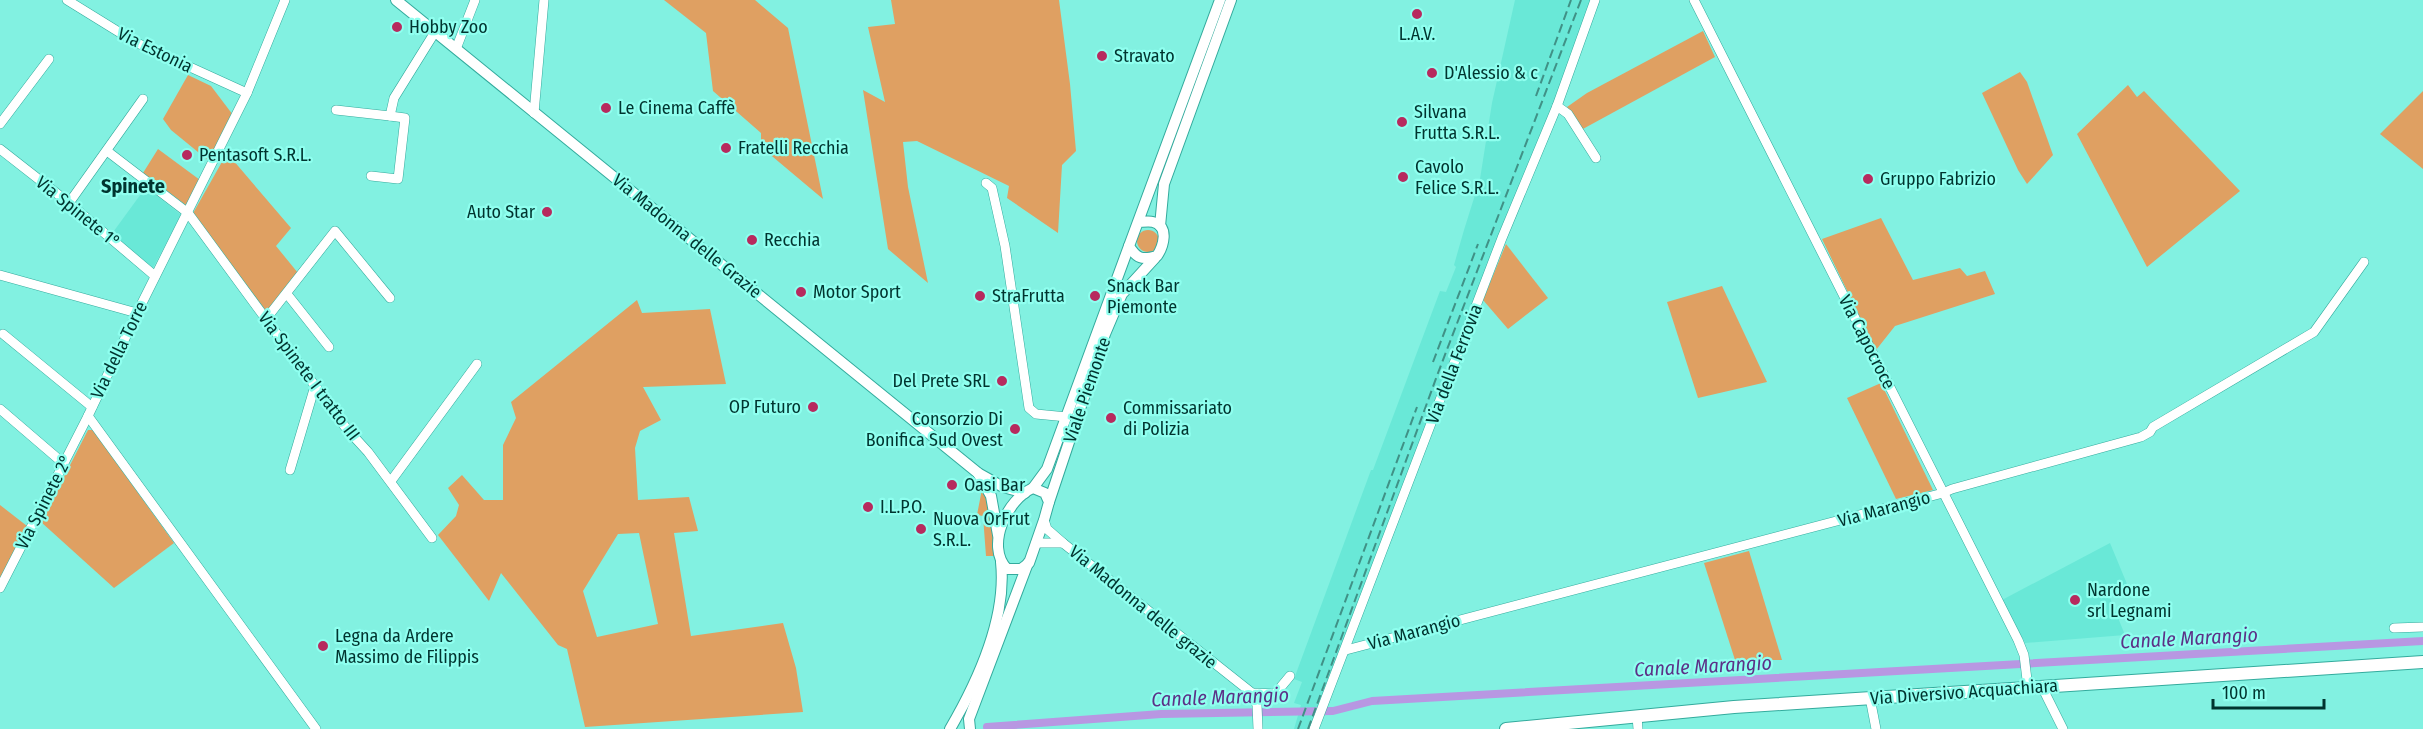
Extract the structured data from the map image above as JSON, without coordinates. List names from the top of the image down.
{
  "streets": {
    "main road": ["Via Diversivo Acquachiara"],
    "street": [
      "Via Estonia",
      "Via Spinete 1°",
      "Via Madonna delle Grazie",
      "Via Capocroce",
      "Via della Torre",
      "Via della Ferrovia",
      "Via Spinete I tratto III",
      "Viale Piemonte",
      "Via Spinete 2°",
      "Via Marangio",
      "Via Madonna delle grazie"
    ]
  },
  "crossings": [
    ["Via Estonia", "Via della Torre"],
    ["Via Spinete 1°", "Via della Torre"],
    ["Via Capocroce", "Via Marangio"],
    ["Via Capocroce", "Via Diversivo Acquachiara"],
    ["Via della Torre", "Via Spinete I tratto III"],
    ["Via della Torre", "Via Spinete 2°"],
    ["Via della Ferrovia", "Via Marangio"],
    ["Viale Piemonte", "Via Madonna delle grazie"]
  ],
  "districts": ["Spinete"],
  "water": ["Canale Marangio"],
  "places": [
    "L.A.V.",
    "Hobby Zoo",
    "Stravato",
    "D'Alessio & c",
    "Le Cinema Caffè",
    "Silvana Frutta S.R.L.",
    "Fratelli Recchia",
    "Pentasoft S.R.L.",
    "Cavolo Felice S.R.L.",
    "Gruppo Fabrizio",
    "Auto Star",
    "Recchia",
    "Motor Sport",
    "StraFrutta",
    "Snack Bar Piemonte",
    "Del Prete SRL",
    "OP Futuro",
    "Commissariato di Polizia",
    "Consorzio Di Bonifica Sud Ovest",
    "Oasi Bar",
    "I.L.P.O.",
    "Nuova OrFrut S.R.L.",
    "Nardone srl Legnami",
    "Legna da Ardere Massimo de Filippis"
  ],
  "scale_bar": "100 m"
}
